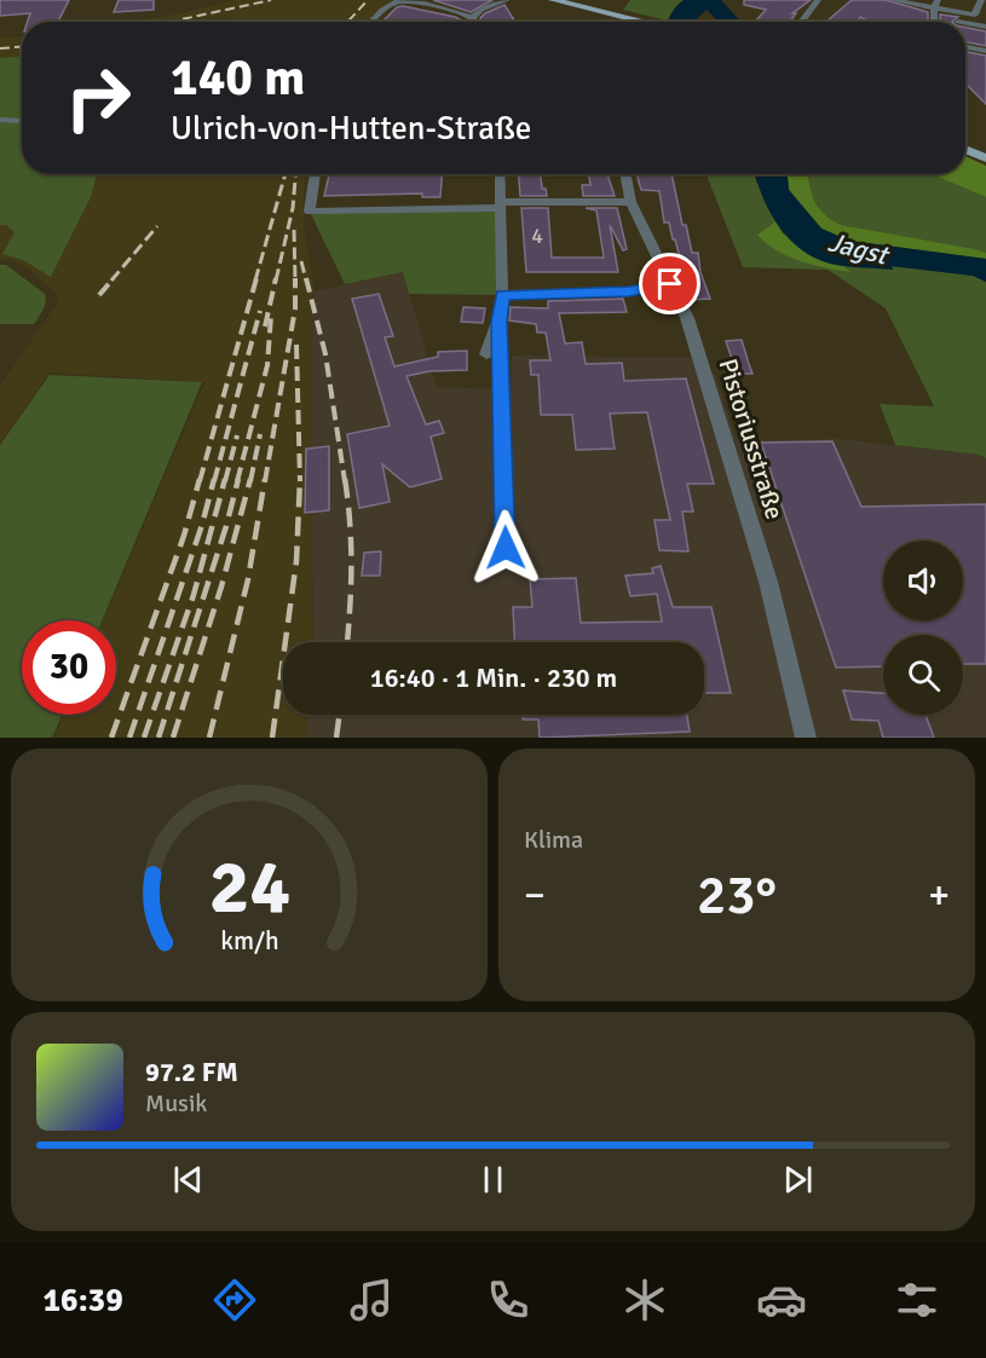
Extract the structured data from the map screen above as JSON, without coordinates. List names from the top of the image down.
{
  "streets": {
    "street": ["Pistoriusstraße"]
  },
  "water": ["Jagst"],
  "house_numbers": ["4"],
  "page": {
    "turn": ["140 m", "Ulrich-von-Hutten-Straße"],
    "limit": "30",
    "trip": "16:40 · 1 Min. · 230 m",
    "tile": "Klima",
    "heat": ["−", "23°", "+"],
    "song": ["97.2 FM", "Musik"],
    "tabs": "16:39",
    "gauge": ["24", "km/h"]
  }
}
